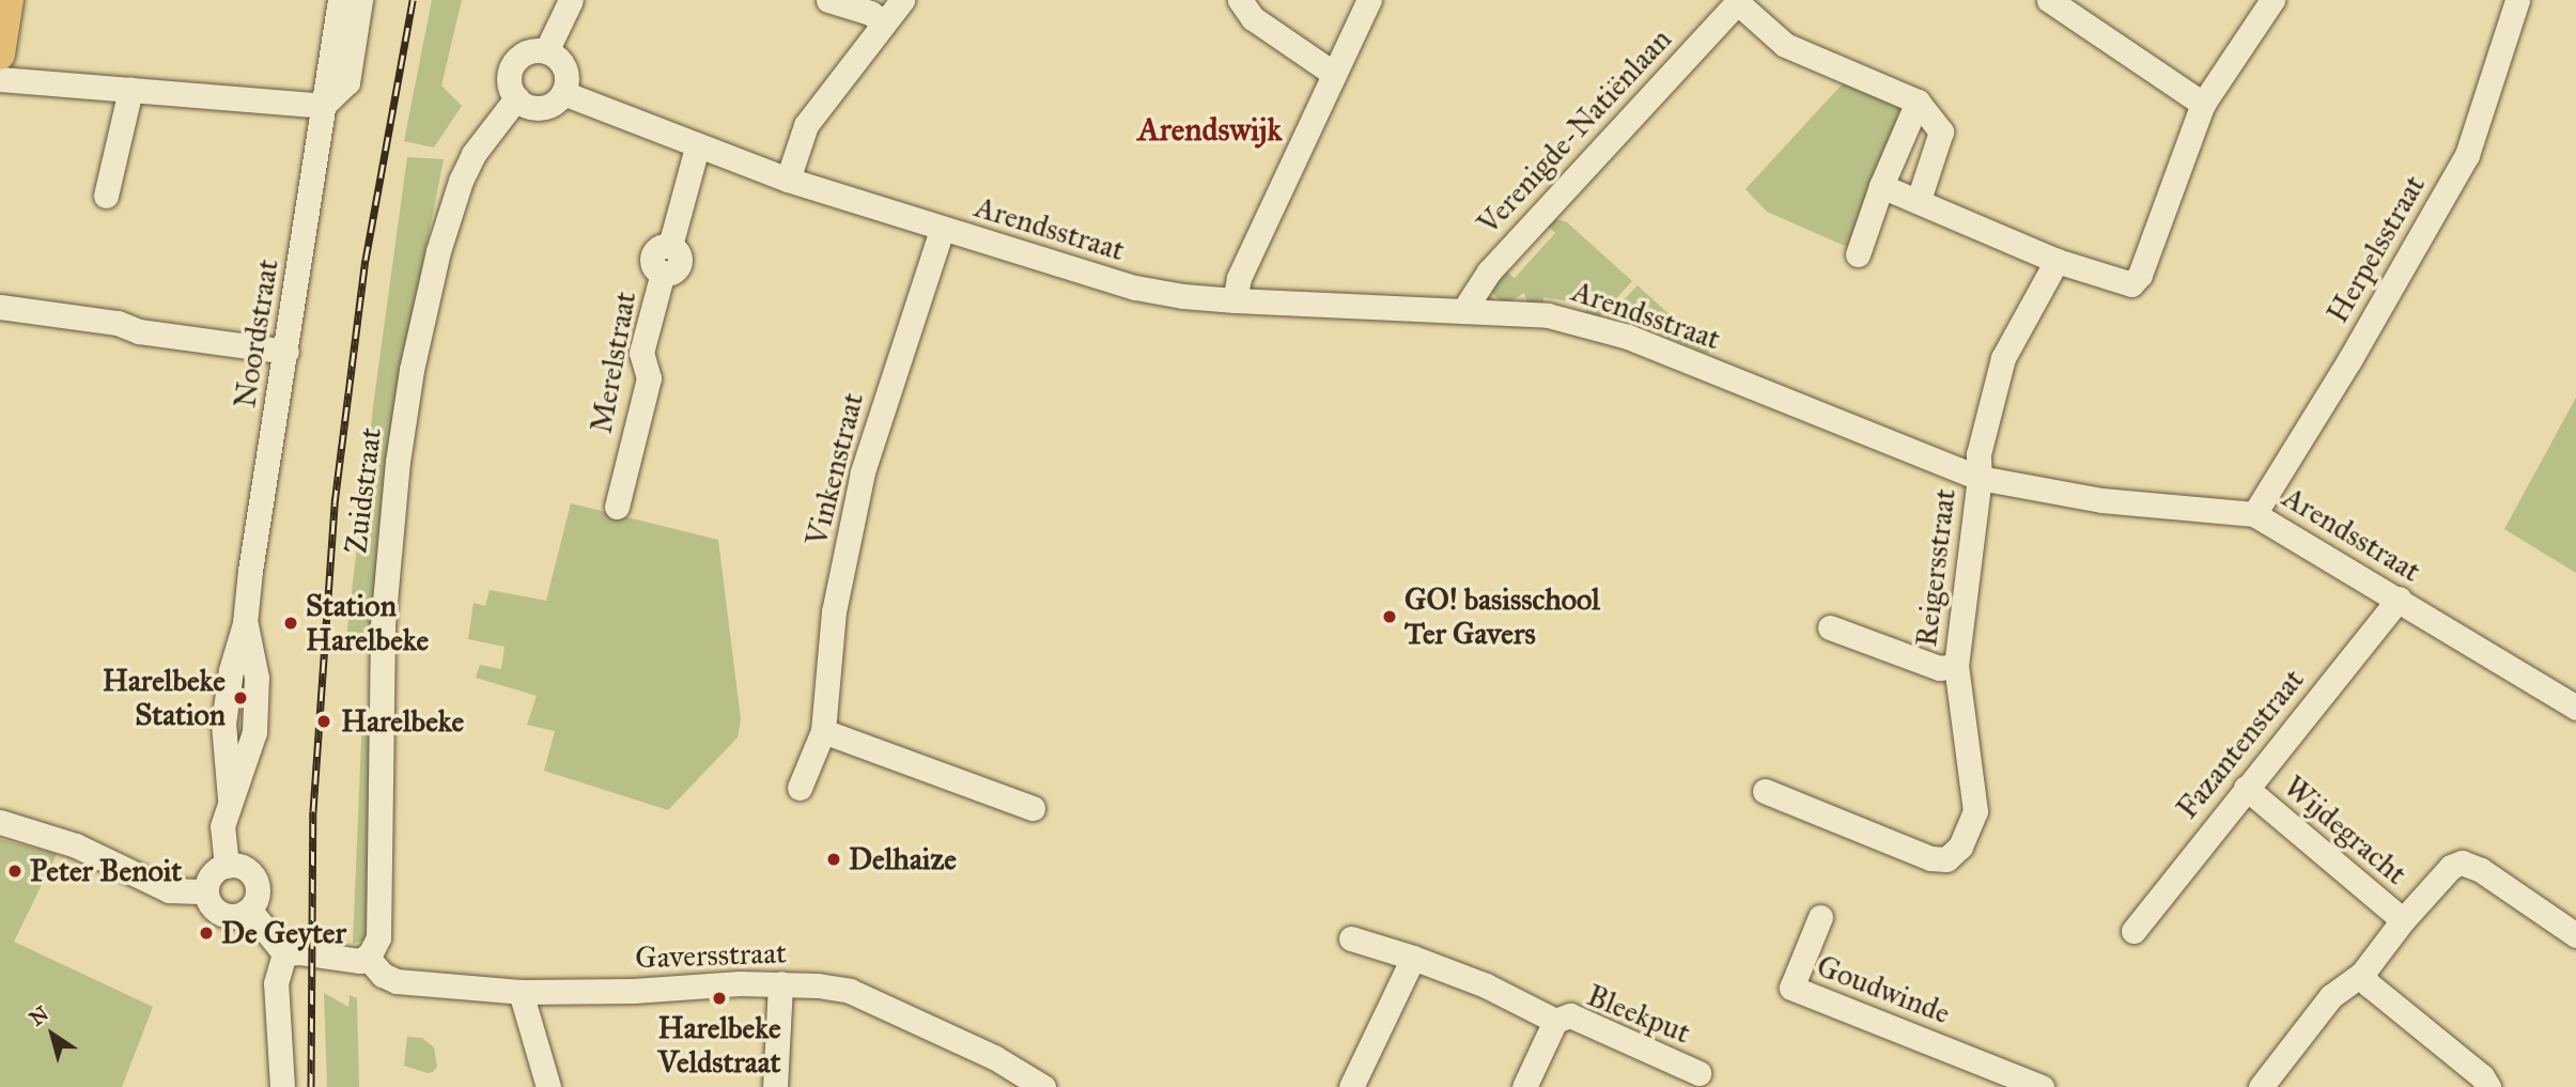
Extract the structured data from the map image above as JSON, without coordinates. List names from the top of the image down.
{
  "streets": {
    "street": [
      "Verenigde-Natiënlaan",
      "Arendsstraat",
      "Herpelsstraat",
      "Noordstraat",
      "Merelstraat",
      "Vinkenstraat",
      "Zuidstraat",
      "Reigersstraat",
      "Fazantenstraat",
      "Wijdegracht",
      "Gaversstraat",
      "Goudwinde",
      "Bleekput"
    ]
  },
  "crossings": [
    ["Verenigde-Natiënlaan", "Arendsstraat"],
    ["Arendsstraat", "Herpelsstraat"],
    ["Arendsstraat", "Merelstraat"],
    ["Arendsstraat", "Vinkenstraat"],
    ["Arendsstraat", "Zuidstraat"],
    ["Arendsstraat", "Reigersstraat"],
    ["Arendsstraat", "Fazantenstraat"],
    ["Zuidstraat", "Gaversstraat"],
    ["Fazantenstraat", "Wijdegracht"]
  ],
  "districts": ["Arendswijk"],
  "places": [
    "GO! basisschool Ter Gavers",
    "Station Harelbeke",
    "Harelbeke Station",
    "Harelbeke",
    "Delhaize",
    "Peter Benoit",
    "De Geyter",
    "Harelbeke Veldstraat"
  ],
  "north": "top left"
}
